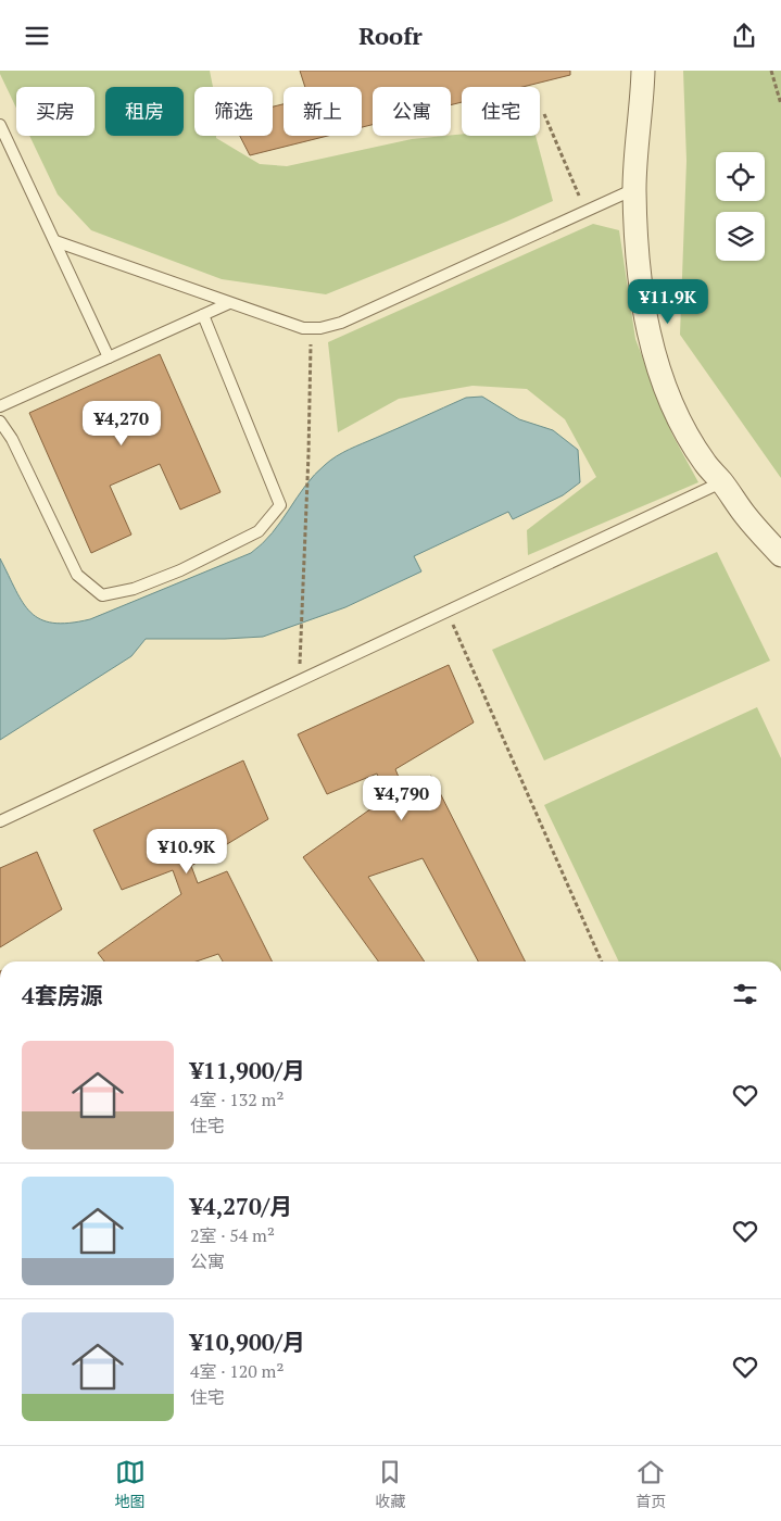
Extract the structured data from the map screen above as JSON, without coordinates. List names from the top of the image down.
{
  "page": {
    "header": "Roofr",
    "chip": [
      "买房",
      "租房",
      "筛选",
      "新上",
      "公寓",
      "住宅"
    ],
    "price": [
      "¥11.9K",
      "¥4,270",
      "¥4,790",
      "¥10.9K"
    ],
    "heading": "4套房源",
    "list": [
      {
        "name": "¥11,900/月",
        "note": "4室 · 132 m² · 住宅"
      },
      {
        "name": "¥4,270/月",
        "note": "2室 · 54 m² · 公寓"
      },
      {
        "name": "¥10,900/月",
        "note": "4室 · 120 m² · 住宅"
      }
    ],
    "tabs": ["地图", "收藏", "首页"]
  }
}
